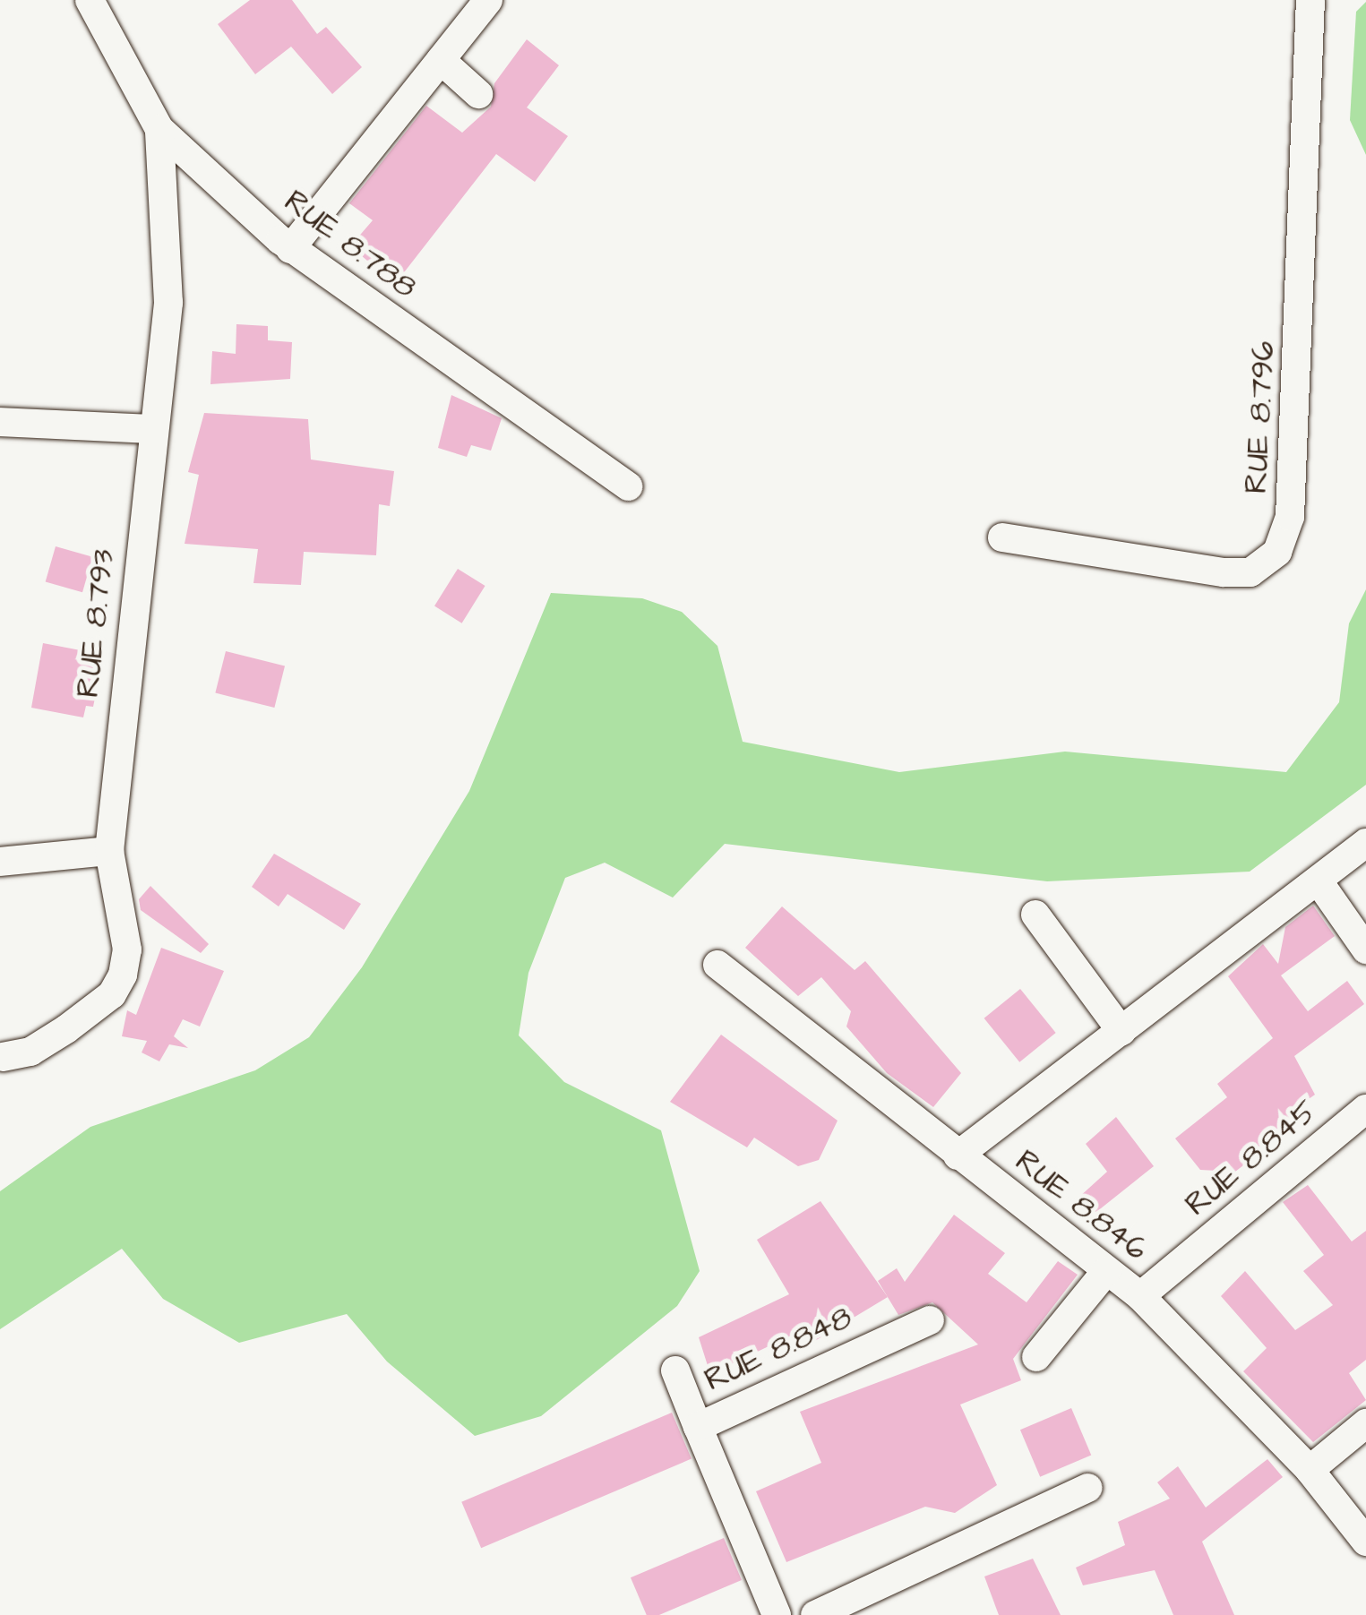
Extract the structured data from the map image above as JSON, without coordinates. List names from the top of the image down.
{
  "streets": {
    "street": [
      "RUE 8.788",
      "RUE 8.796",
      "RUE 8.793",
      "RUE 8.845",
      "RUE 8.846",
      "RUE 8.848"
    ]
  },
  "crossings": [
    ["RUE 8.788", "RUE 8.793"],
    ["RUE 8.845", "RUE 8.846"]
  ]
}
